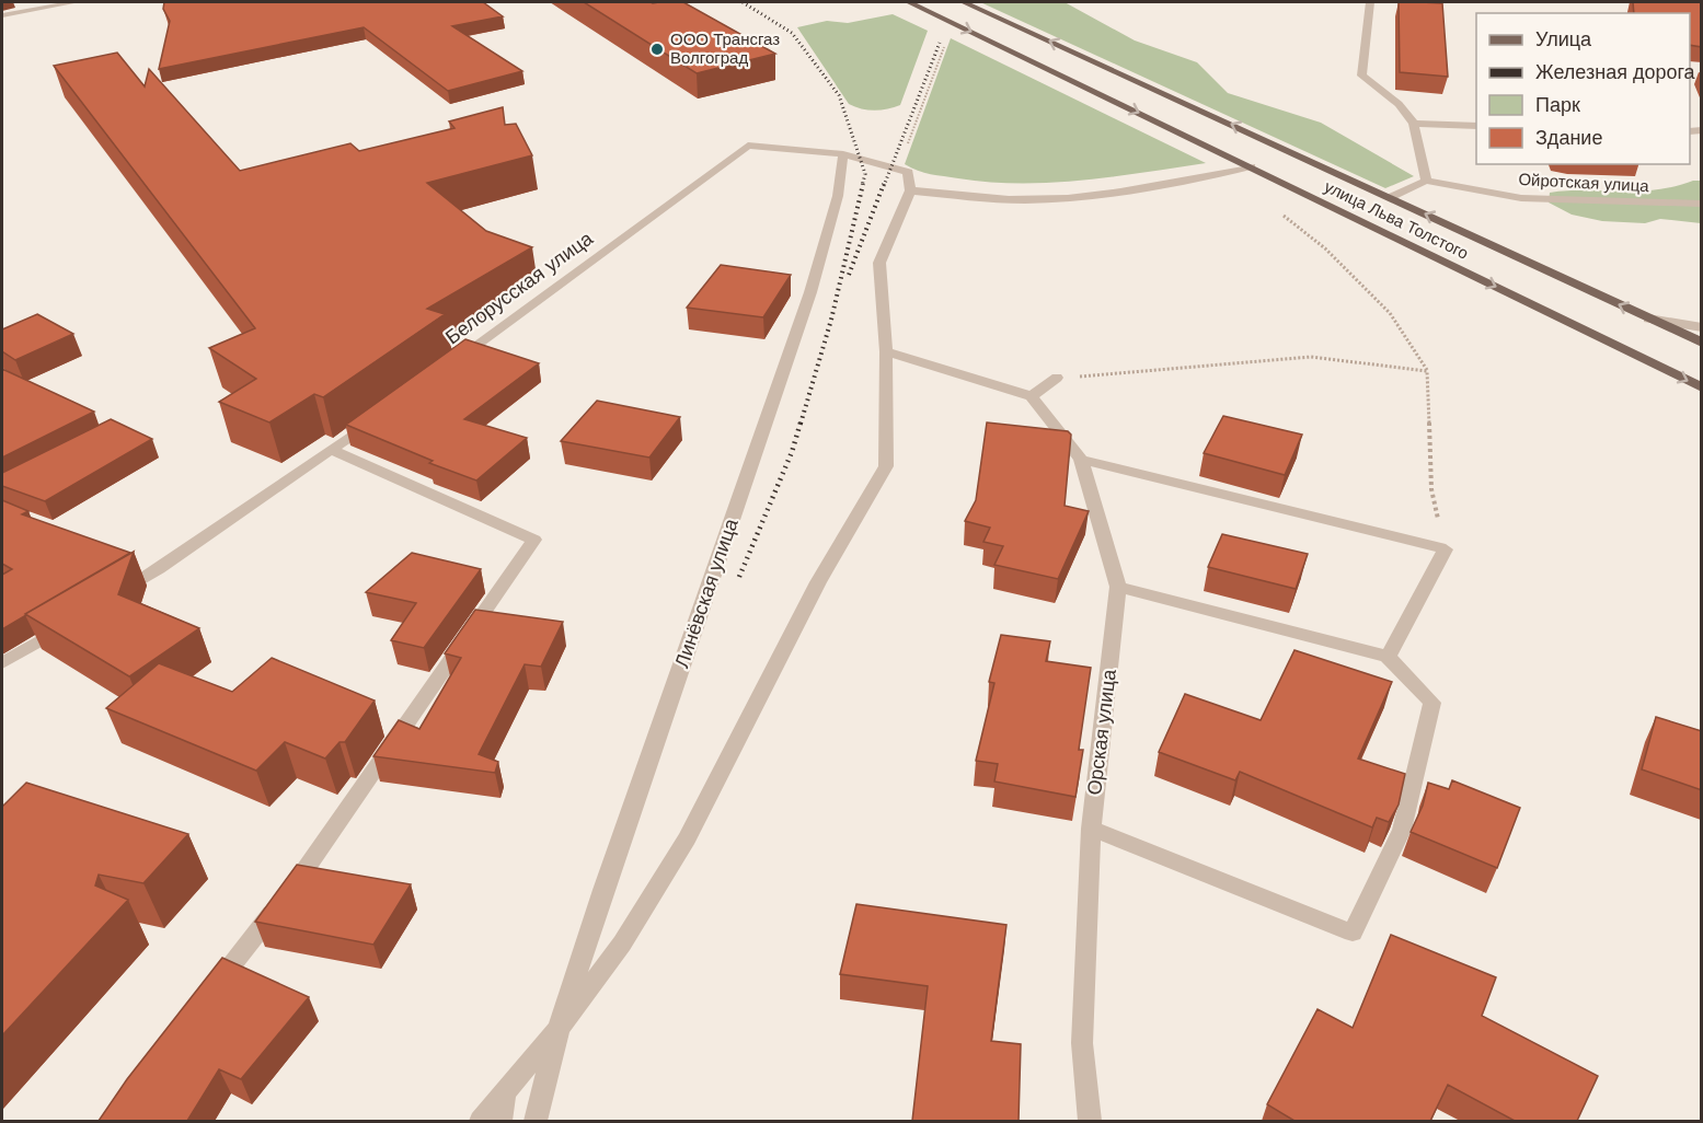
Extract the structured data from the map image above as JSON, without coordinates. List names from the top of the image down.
{
  "streets": {
    "main road": ["улица Льва Толстого"],
    "street": [
      "Ойротская улица",
      "Белорусская улица",
      "Линёвская улица",
      "Орская улица"
    ]
  },
  "crossings": [
    ["Белорусская улица", "Линёвская улица"]
  ],
  "places": ["ООО Трансгаз Волгоград"],
  "legend": [
    "Улица",
    "Железная дорога",
    "Парк",
    "Здание"
  ]
}
